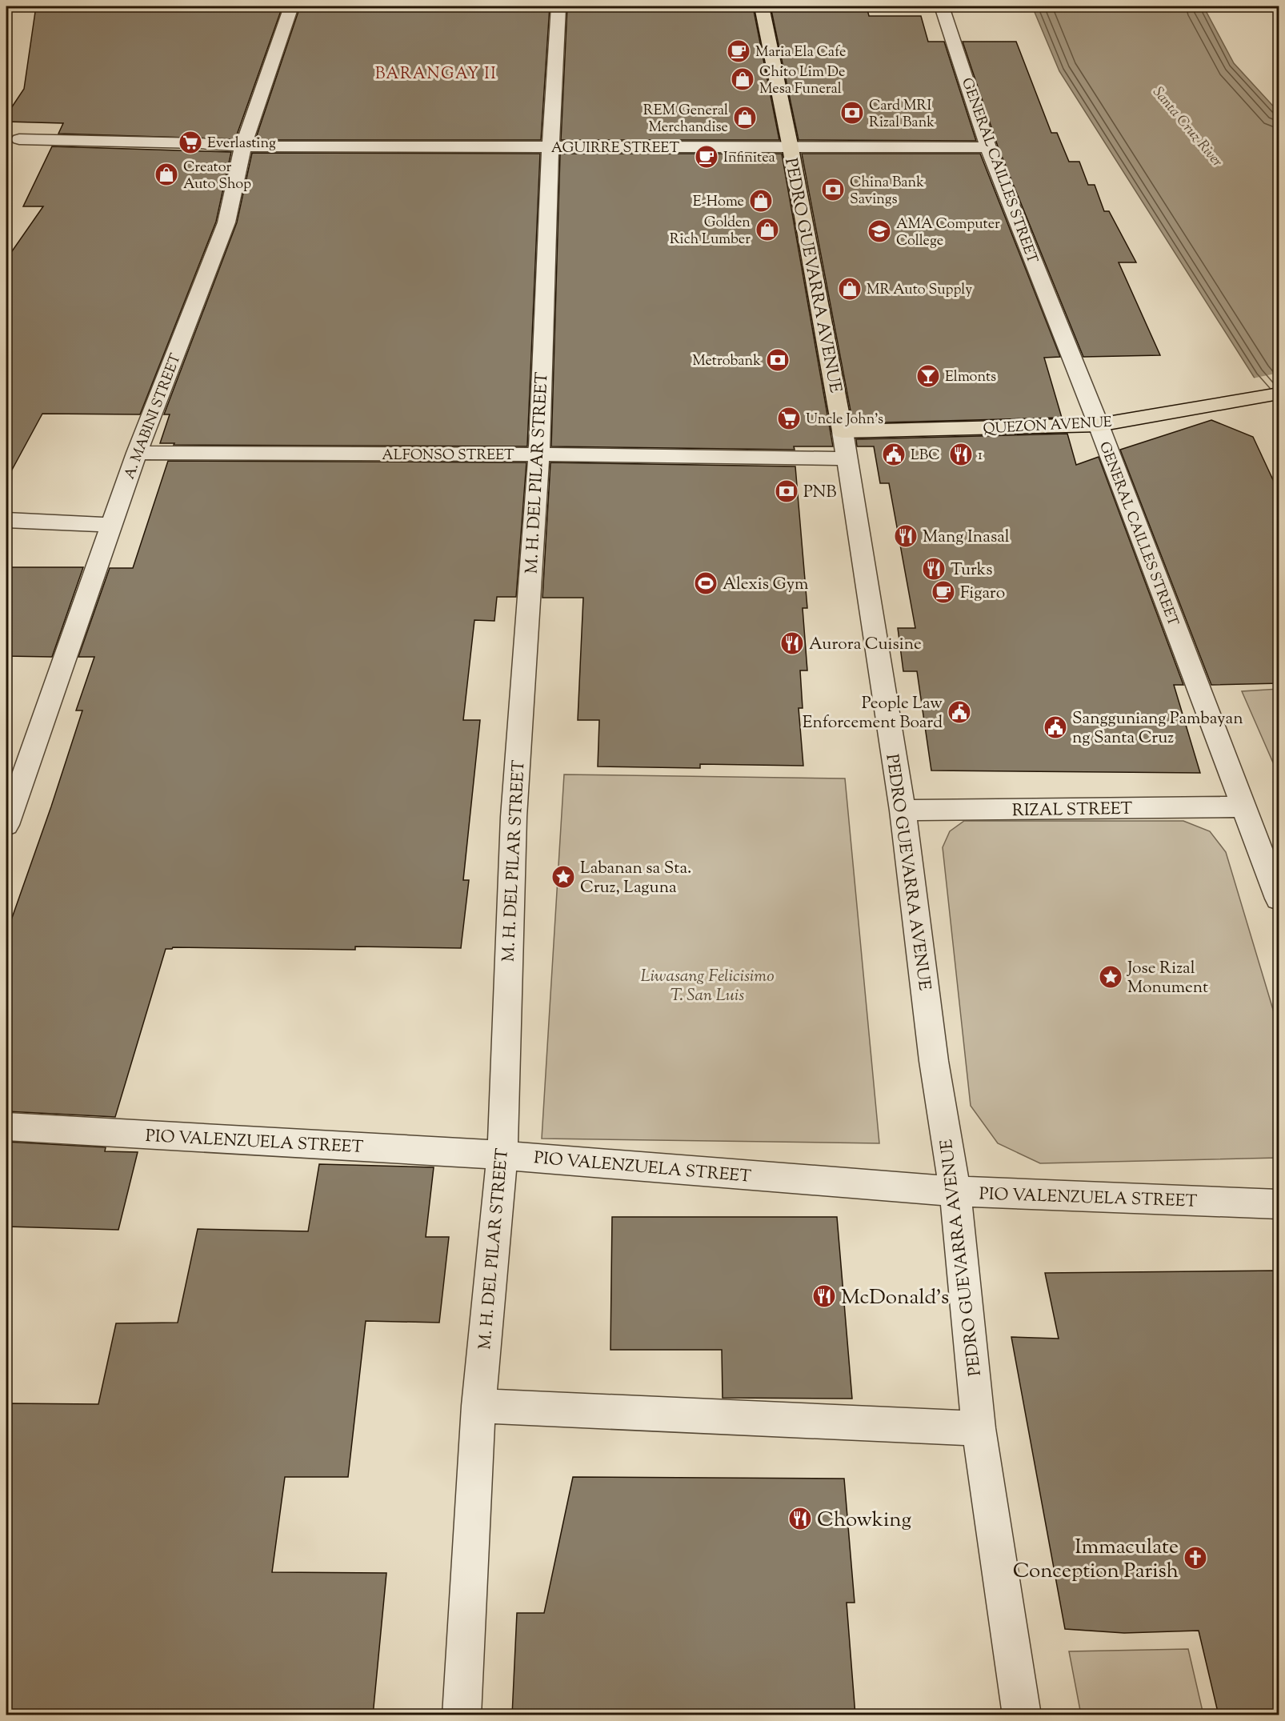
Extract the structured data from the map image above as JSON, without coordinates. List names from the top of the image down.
{
  "streets": {
    "main road": ["PEDRO GUEVARRA AVENUE", "QUEZON AVENUE"],
    "street": [
      "AGUIRRE STREET",
      "GENERAL CAILLES STREET",
      "A. MABINI STREET",
      "ALFONSO STREET",
      "M. H. DEL PILAR STREET",
      "RIZAL STREET",
      "PIO VALENZUELA STREET"
    ]
  },
  "crossings": [
    ["AGUIRRE STREET", "GENERAL CAILLES STREET"],
    ["AGUIRRE STREET", "PEDRO GUEVARRA AVENUE"],
    ["AGUIRRE STREET", "A. MABINI STREET"],
    ["AGUIRRE STREET", "M. H. DEL PILAR STREET"],
    ["GENERAL CAILLES STREET", "QUEZON AVENUE"],
    ["GENERAL CAILLES STREET", "RIZAL STREET"],
    ["PEDRO GUEVARRA AVENUE", "QUEZON AVENUE"],
    ["PEDRO GUEVARRA AVENUE", "ALFONSO STREET"],
    ["PEDRO GUEVARRA AVENUE", "RIZAL STREET"],
    ["PEDRO GUEVARRA AVENUE", "PIO VALENZUELA STREET"],
    ["A. MABINI STREET", "ALFONSO STREET"],
    ["ALFONSO STREET", "M. H. DEL PILAR STREET"],
    ["M. H. DEL PILAR STREET", "PIO VALENZUELA STREET"]
  ],
  "districts": ["BARANGAY II"],
  "water": ["Santa Cruz River"],
  "parks": ["Liwasang Felicisimo T. San Luis"],
  "places": {
    "cafe": ["Maria Ela Cafe", "Infinitea", "Figaro"],
    "shop": [
      "Chito Lim De Mesa Funeral",
      "REM General Merchandise",
      "Creator Auto Shop",
      "E-Home",
      "Golden Rich Lumber",
      "MR Auto Supply"
    ],
    "bank": [
      "Card MRI Rizal Bank",
      "China Bank Savings",
      "Metrobank",
      "PNB"
    ],
    "supermarket": ["Everlasting", "Uncle John's"],
    "school or university": ["AMA Computer College"],
    "bar": ["Elmonts"],
    "public building": ["LBC", "People Law Enforcement Board", "Sangguniang Pambayan ng Santa Cruz"],
    "restaurant": [
      "1",
      "Mang Inasal",
      "Turks",
      "Aurora Cuisine",
      "McDonald's",
      "Chowking"
    ],
    "sports": ["Alexis Gym"],
    "place": ["Labanan sa Sta. Cruz, Laguna", "Jose Rizal Monument"],
    "church": ["Immaculate Conception Parish"]
  }
}
